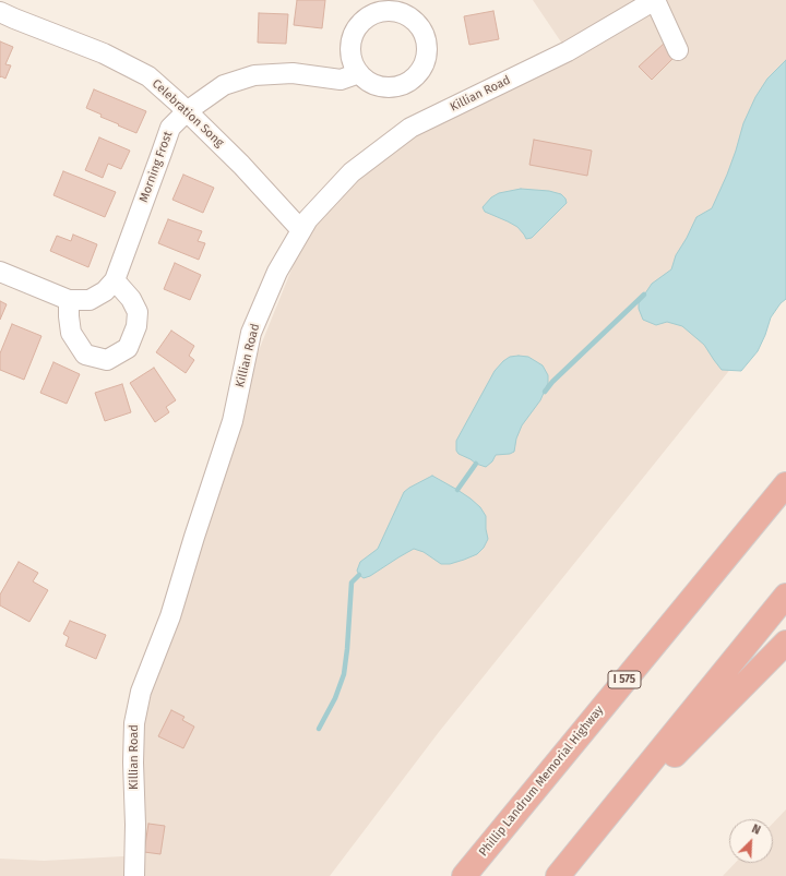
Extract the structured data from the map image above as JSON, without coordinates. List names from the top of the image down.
{
  "streets": {
    "highway": ["I 575", "Phillip Landrum Memorial Highway"],
    "street": ["Killian Road", "Celebration Song", "Morning Frost"]
  },
  "crossings": [
    ["Killian Road", "Celebration Song"],
    ["Celebration Song", "Morning Frost"]
  ],
  "north": "top right"
}
